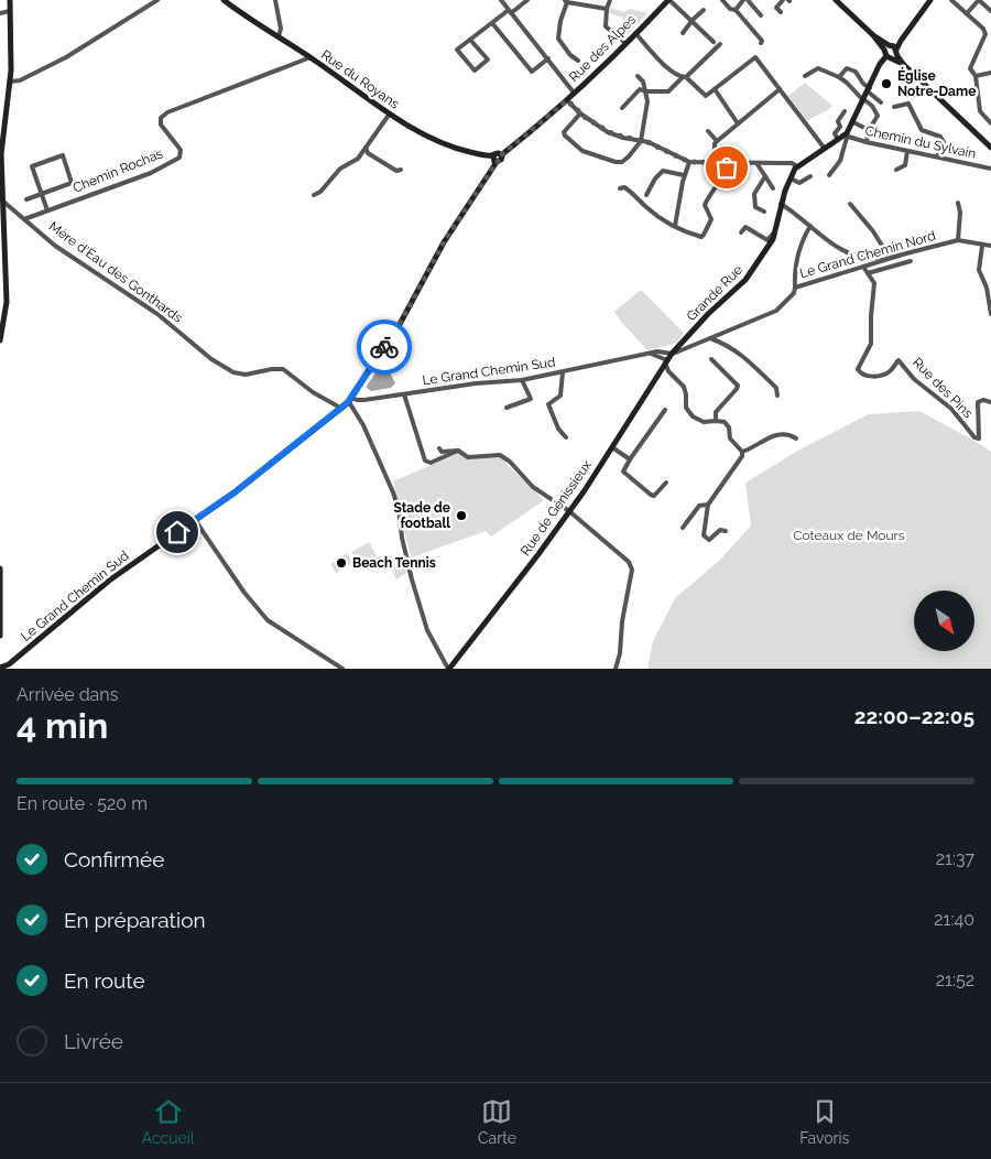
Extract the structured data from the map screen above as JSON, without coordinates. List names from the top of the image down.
{
  "streets": {
    "street": [
      "Rue des Alpes",
      "Rue du Royans",
      "Chemin du Sylvain",
      "Chemin Rochas",
      "Le Grand Chemin Nord",
      "Mère d'Eau des Gonthards",
      "Grande Rue",
      "Le Grand Chemin Sud",
      "Rue des Pins",
      "Rue de Génissieux"
    ]
  },
  "crossings": [
    ["Rue des Alpes", "Rue du Royans"],
    ["Rue du Royans", "Chemin Rochas"],
    ["Chemin du Sylvain", "Grande Rue"],
    ["Chemin Rochas", "Mère d'Eau des Gonthards"],
    ["Le Grand Chemin Nord", "Grande Rue"],
    ["Le Grand Chemin Nord", "Le Grand Chemin Sud"],
    ["Le Grand Chemin Nord", "Rue des Pins"],
    ["Le Grand Chemin Nord", "Rue de Génissieux"],
    ["Mère d'Eau des Gonthards", "Le Grand Chemin Sud"],
    ["Grande Rue", "Le Grand Chemin Sud"],
    ["Grande Rue", "Rue de Génissieux"],
    ["Le Grand Chemin Sud", "Rue de Génissieux"]
  ],
  "parks": ["Coteaux de Mours"],
  "places": ["Église Notre-Dame", "Stade de football", "Beach Tennis"],
  "north": "bottom right",
  "page": {
    "heading": ["4 min", "Arrivée dans", "22:00–22:05"],
    "bar": "En route · 520 m",
    "list": [
      ["Confirmée", "21:37"],
      ["En préparation", "21:40"],
      ["En route", "21:52"],
      "Livrée"
    ],
    "tabs": ["Accueil", "Carte", "Favoris"]
  }
}
